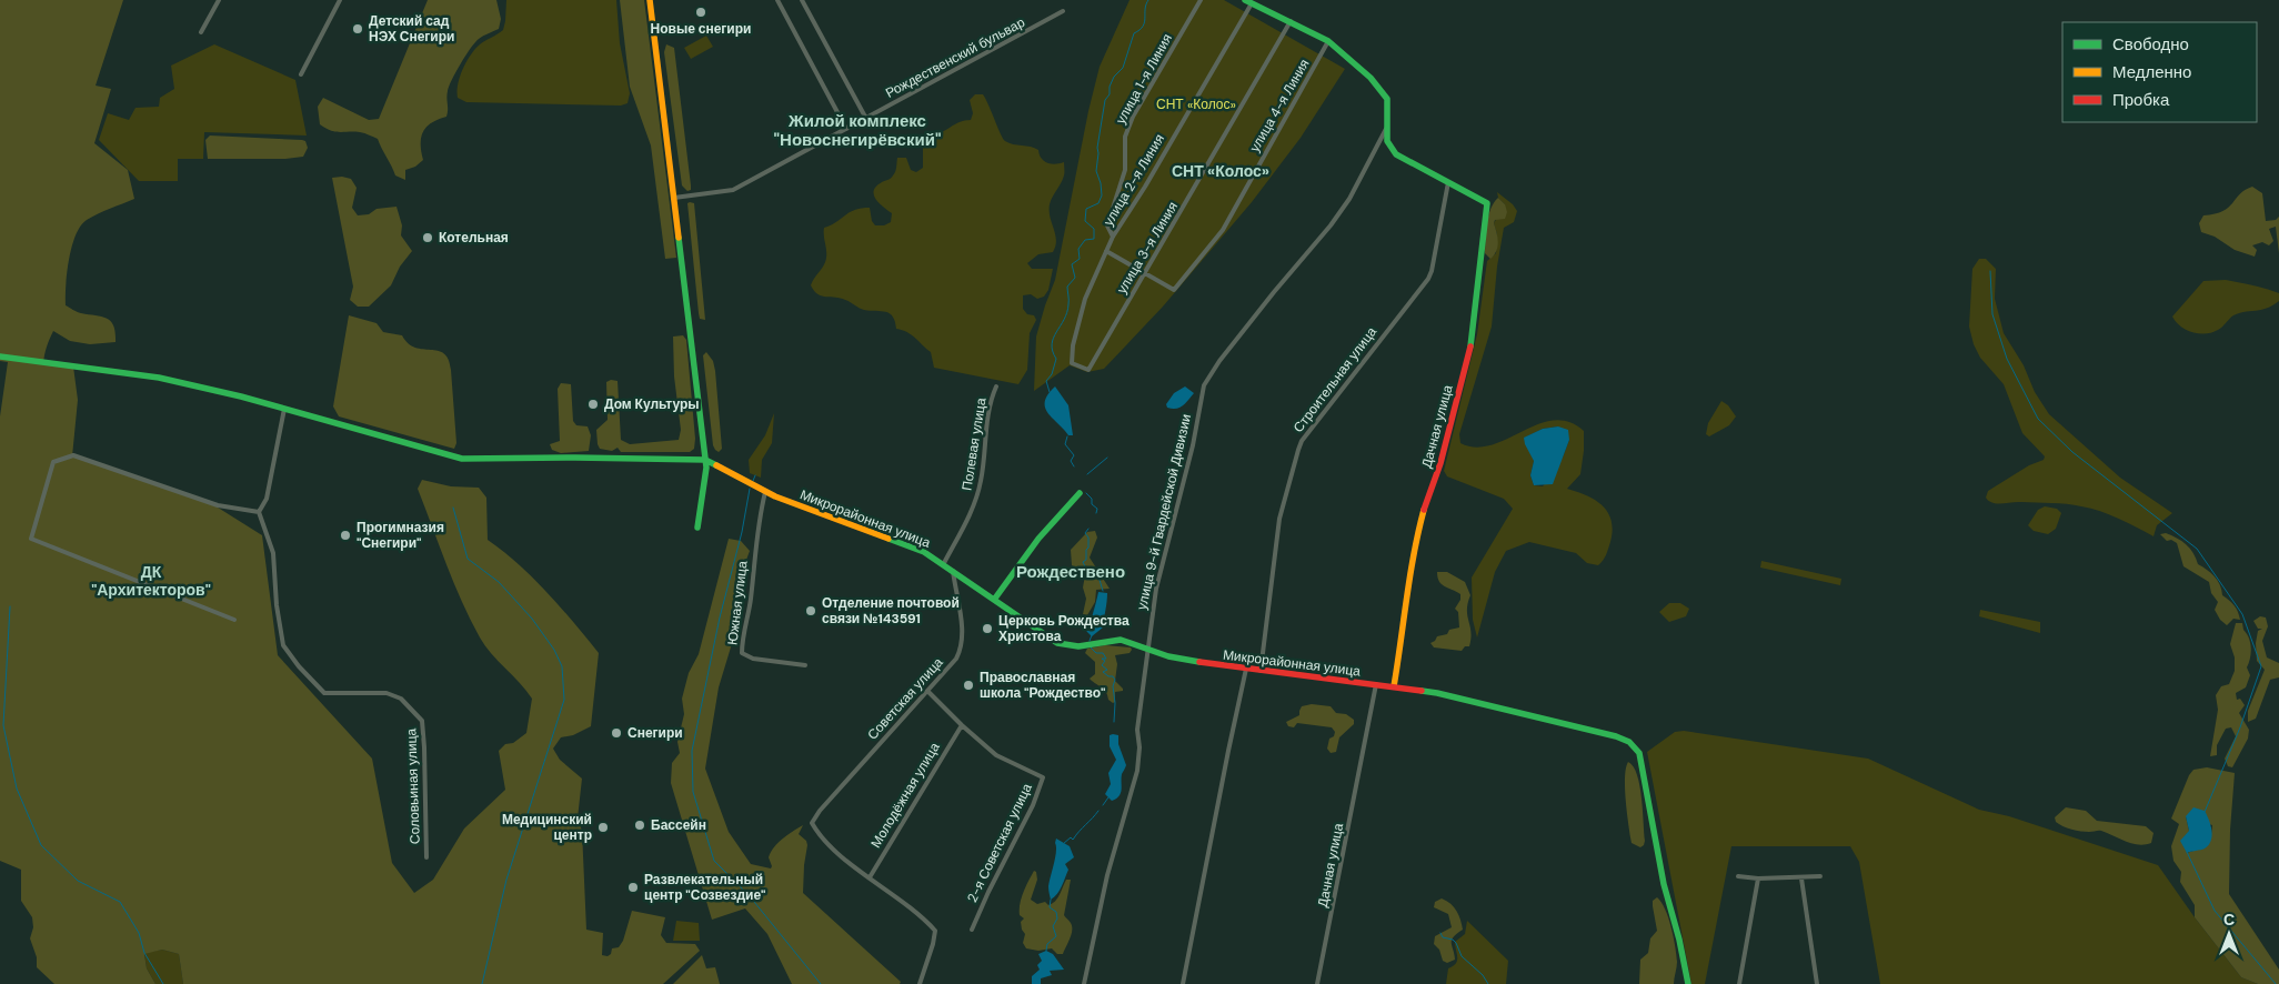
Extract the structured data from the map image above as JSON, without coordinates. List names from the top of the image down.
{
  "streets": {
    "street": [
      "Рождественский бульвар",
      "улица 1-я Линия",
      "улица 4-я Линия",
      "улица 2-я Линия",
      "улица 3-я Линия",
      "Строительная улица",
      "Дачная улица",
      "Полевая улица",
      "улица 9-й Гвардейской Дивизии",
      "Микрорайонная улица",
      "Южная улица",
      "Советская улица",
      "Соловьиная улица",
      "Молодёжная улица",
      "2-я Советская улица"
    ]
  },
  "crossings": [
    ["улица 1-я Линия", "улица 2-я Линия"],
    ["улица 4-я Линия", "улица 3-я Линия"],
    ["улица 2-я Линия", "улица 3-я Линия"],
    ["Строительная улица", "Дачная улица"],
    ["Строительная улица", "Микрорайонная улица"],
    ["Дачная улица", "Микрорайонная улица"],
    ["Полевая улица", "Микрорайонная улица"],
    ["улица 9-й Гвардейской Дивизии", "Микрорайонная улица"],
    ["Микрорайонная улица", "Южная улица"],
    ["Микрорайонная улица", "Советская улица"],
    ["Советская улица", "Молодёжная улица"],
    ["Советская улица", "2-я Советская улица"],
    ["Молодёжная улица", "2-я Советская улица"]
  ],
  "districts": [
    "Жилой комплекс \"Новоснегирёвский\"",
    "СНТ «Колос»",
    "ДК \"Архитекторов\"",
    "Рождествено"
  ],
  "parks": ["СНТ «Колос»"],
  "places": [
    "Новые снегири",
    "Детский сад НЭХ Снегири",
    "Котельная",
    "Дом Культуры",
    "Прогимназия \"Снегири\"",
    "Отделение почтовой связи №143591",
    "Церковь Рождества Христова",
    "Православная школа \"Рождество\"",
    "Снегири",
    "Бассейн",
    "Медицинский центр",
    "Развлекательный центр \"Созвездие\""
  ],
  "legend": ["Свободно", "Медленно", "Пробка"],
  "north": "top"
}
